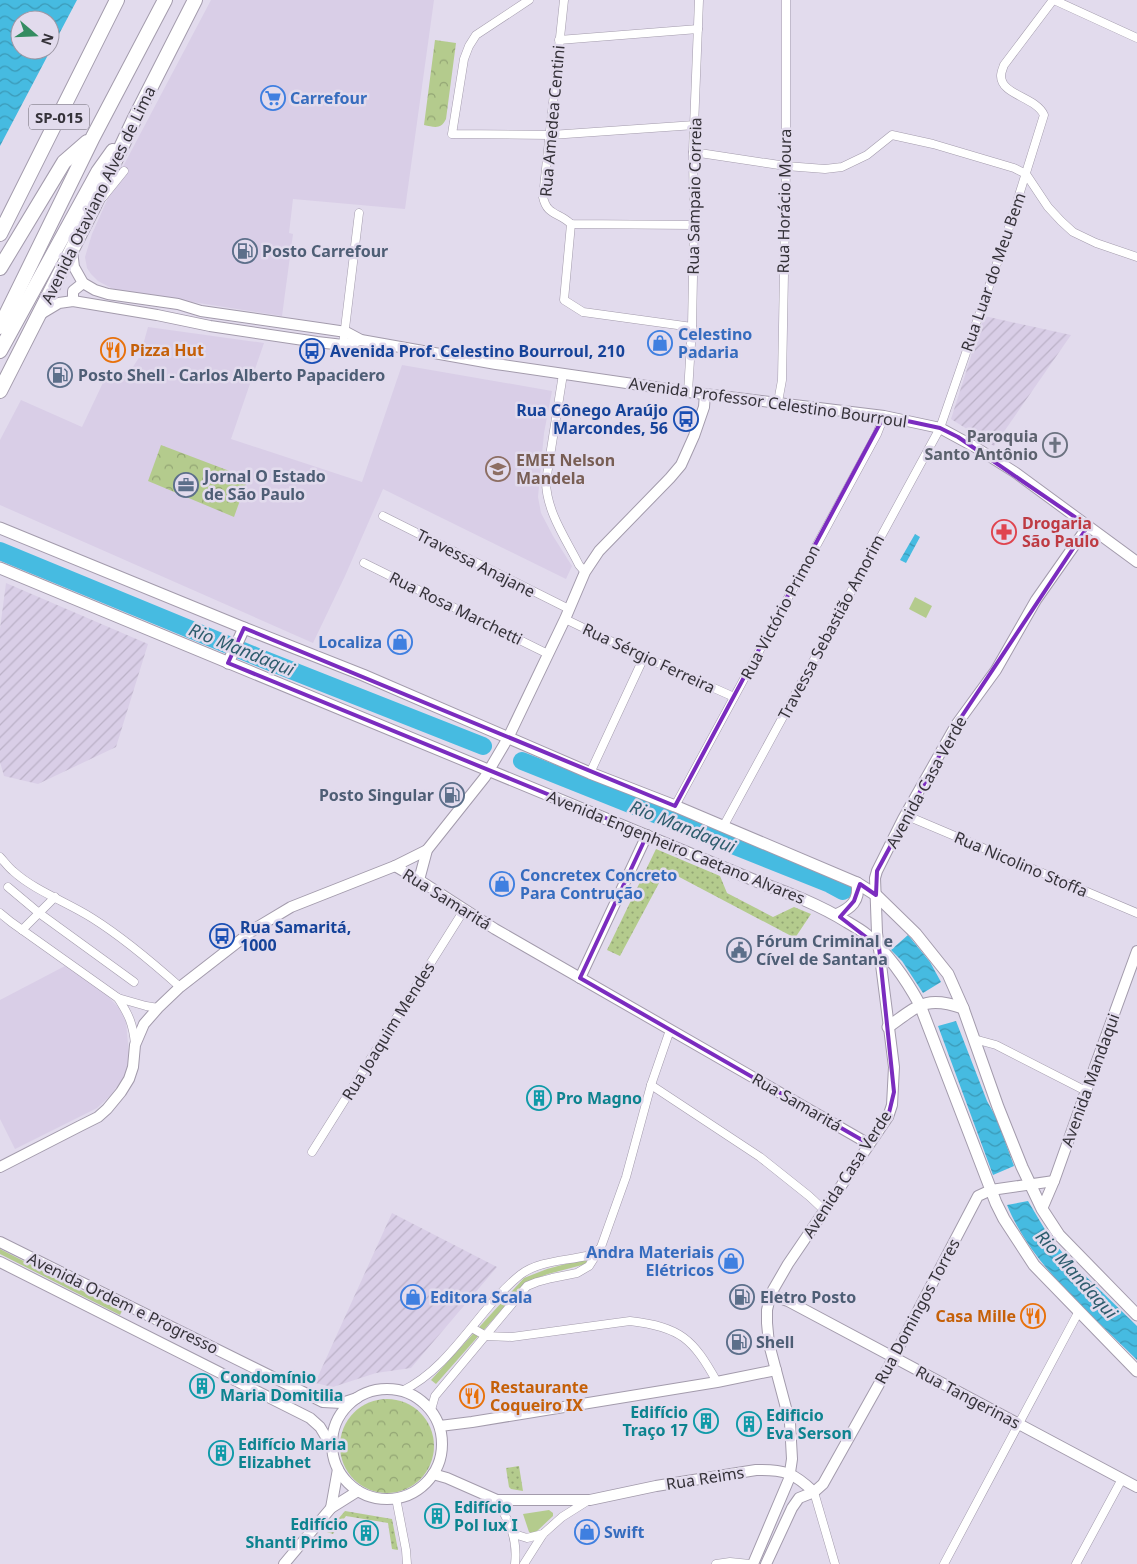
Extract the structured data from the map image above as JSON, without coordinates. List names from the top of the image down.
{
  "streets": {
    "highway": ["SP-015", "Avenida Otaviano Alves de Lima"],
    "main road": [
      "Avenida Professor Celestino Bourroul",
      "Avenida Casa Verde",
      "Avenida Engenheiro Caetano Alvares",
      "Rua Samaritá",
      "Avenida Mandaqui",
      "Avenida Ordem e Progresso",
      "Rua Domingos Torres",
      "Rua Tangerinas",
      "Rua Reims"
    ],
    "street": [
      "Rua Amedea Centini",
      "Rua Sampaio Correia",
      "Rua Horácio Moura",
      "Rua Luar do Meu Bem",
      "Travessa Anajane",
      "Rua Rosa Marchetti",
      "Rua Victório Primon",
      "Travessa Sebastião Amorim",
      "Rua Sérgio Ferreira",
      "Rua Nicolino Stoffa",
      "Rua Joaquim Mendes"
    ]
  },
  "crossings": [
    ["Rua Amedea Centini", "Rua Sampaio Correia"],
    ["Avenida Otaviano Alves de Lima", "Avenida Professor Celestino Bourroul"],
    ["Rua Sampaio Correia", "Avenida Professor Celestino Bourroul"],
    ["Rua Horácio Moura", "Avenida Professor Celestino Bourroul"],
    ["Rua Luar do Meu Bem", "Avenida Professor Celestino Bourroul"],
    ["Rua Luar do Meu Bem", "Travessa Sebastião Amorim"],
    ["Avenida Professor Celestino Bourroul", "Rua Victório Primon"],
    ["Avenida Professor Celestino Bourroul", "Travessa Sebastião Amorim"],
    ["Avenida Professor Celestino Bourroul", "Avenida Casa Verde"],
    ["Travessa Anajane", "Rua Sérgio Ferreira"],
    ["Rua Victório Primon", "Rua Sérgio Ferreira"],
    ["Avenida Casa Verde", "Avenida Engenheiro Caetano Alvares"],
    ["Avenida Casa Verde", "Rua Nicolino Stoffa"],
    ["Avenida Casa Verde", "Rua Samaritá"],
    ["Avenida Casa Verde", "Rua Tangerinas"],
    ["Avenida Casa Verde", "Rua Reims"],
    ["Avenida Engenheiro Caetano Alvares", "Rua Domingos Torres"],
    ["Rua Samaritá", "Rua Joaquim Mendes"],
    ["Rua Domingos Torres", "Rua Tangerinas"],
    ["Rua Domingos Torres", "Rua Reims"]
  ],
  "water": ["Rio Mandaqui"],
  "places": {
    "supermarket": ["Carrefour"],
    "fuel station": [
      "Posto Carrefour",
      "Posto Shell - Carlos Alberto Papacidero",
      "Posto Singular",
      "Eletro Posto",
      "Shell"
    ],
    "shop": [
      "Celestino Padaria",
      "Localiza",
      "Concretex Concreto Para Contrução",
      "Andra Materiais Elétricos",
      "Editora Scala",
      "Swift"
    ],
    "restaurant": ["Pizza Hut", "Casa Mille", "Restaurante Coqueiro IX"],
    "bus stop": ["Avenida Prof. Celestino Bourroul, 210", "Rua Cônego Araújo Marcondes, 56", "Rua Samaritá, 1000"],
    "church": ["Paroquia Santo Antônio"],
    "school or university": ["EMEI Nelson Mandela"],
    "office": ["Jornal O Estado de São Paulo"],
    "pharmacy": ["Drogaria São Paulo"],
    "public building": ["Fórum Criminal e Cível de Santana"],
    "building": [
      "Pro Magno",
      "Condomínio Maria Domitilia",
      "Edifício Traço 17",
      "Edificio Eva Serson",
      "Edifício Maria Elizabhet",
      "Edifício Pol lux I",
      "Edifício Shanti Primo"
    ]
  },
  "north": "right"
}
